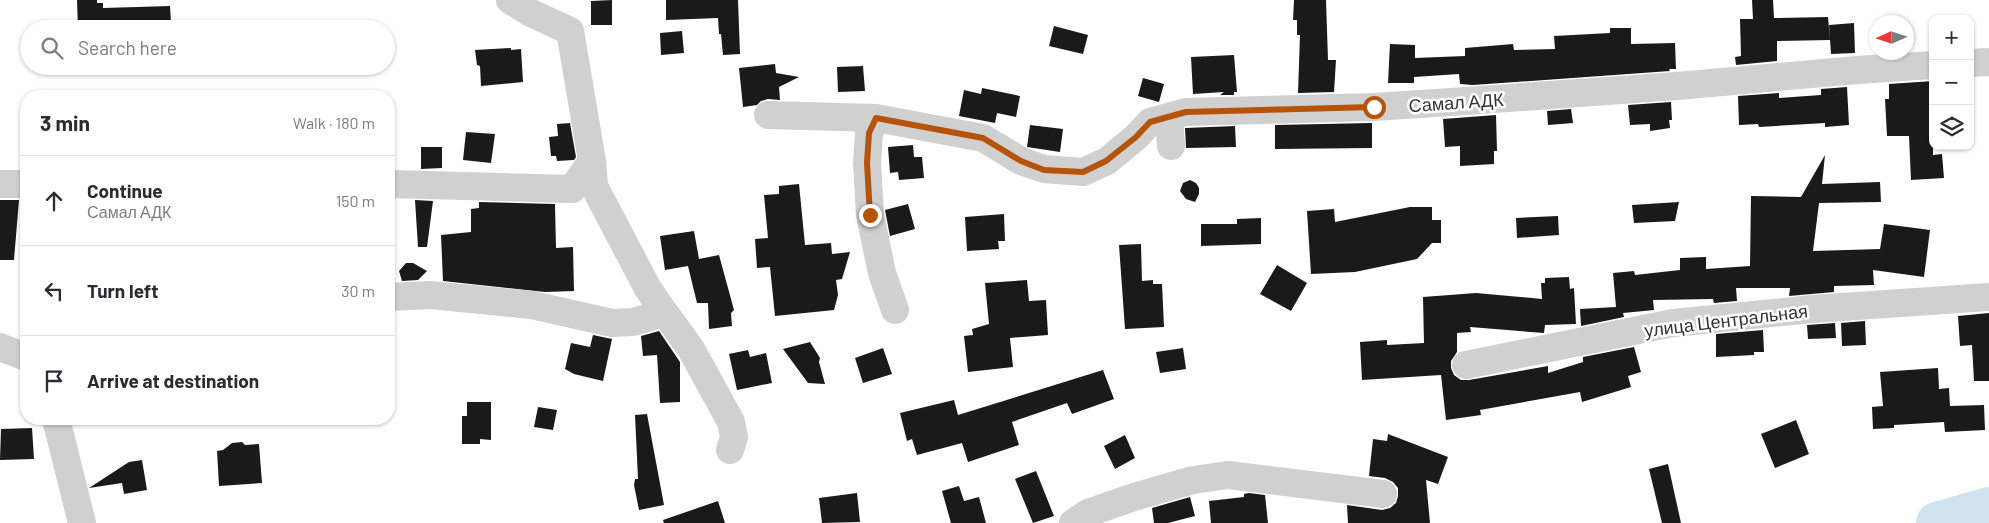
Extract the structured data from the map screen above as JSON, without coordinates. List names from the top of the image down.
{
  "streets": {
    "street": ["Самал АДК", "улица Центральная"]
  },
  "north": "left",
  "page": {
    "map_buttons": ["+", "−"],
    "search": "Search here",
    "heading": ["3 min", "Walk · 180 m"],
    "list": [
      ["Continue", "Самал АДК", "150 m"],
      ["Turn left", "30 m"],
      "Arrive at destination"
    ]
  }
}
